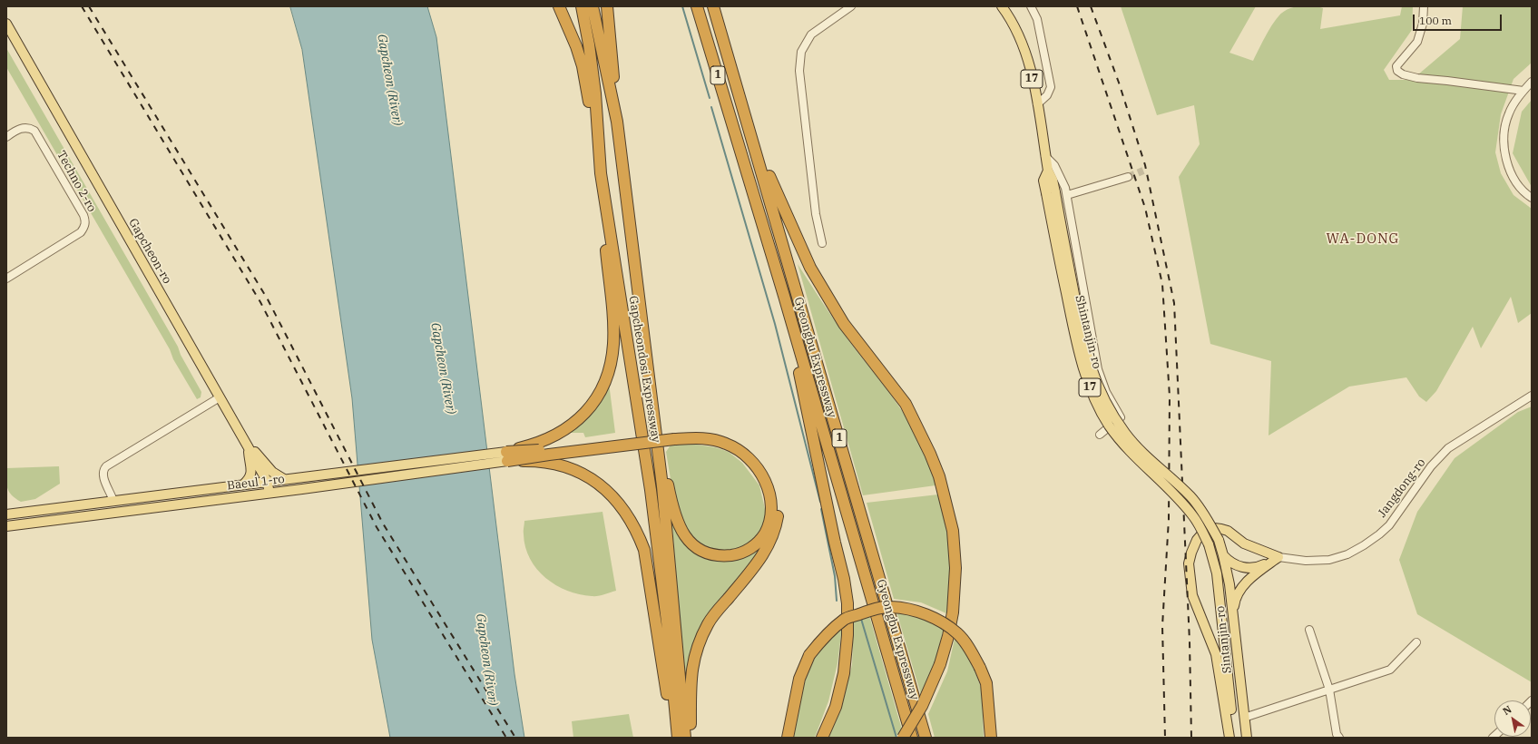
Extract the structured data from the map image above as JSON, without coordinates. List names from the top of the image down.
{
  "streets": {
    "highway": ["1", "Gyeongbu Expressway", "Gapcheondosi Expressway"],
    "main road": [
      "17",
      "Gapcheon-ro",
      "Shintanjin-ro",
      "Baeul 1-ro",
      "Sintanjin-ro"
    ],
    "street": ["Techno 2-ro", "Jangdong-ro"]
  },
  "crossings": [
    ["17", "Shintanjin-ro"],
    ["Gapcheon-ro", "Baeul 1-ro"],
    ["Shintanjin-ro", "Sintanjin-ro"]
  ],
  "districts": ["WA-DONG"],
  "water": ["Gapcheon (River)"],
  "scale_bar": "100 m",
  "north": "top left"
}
